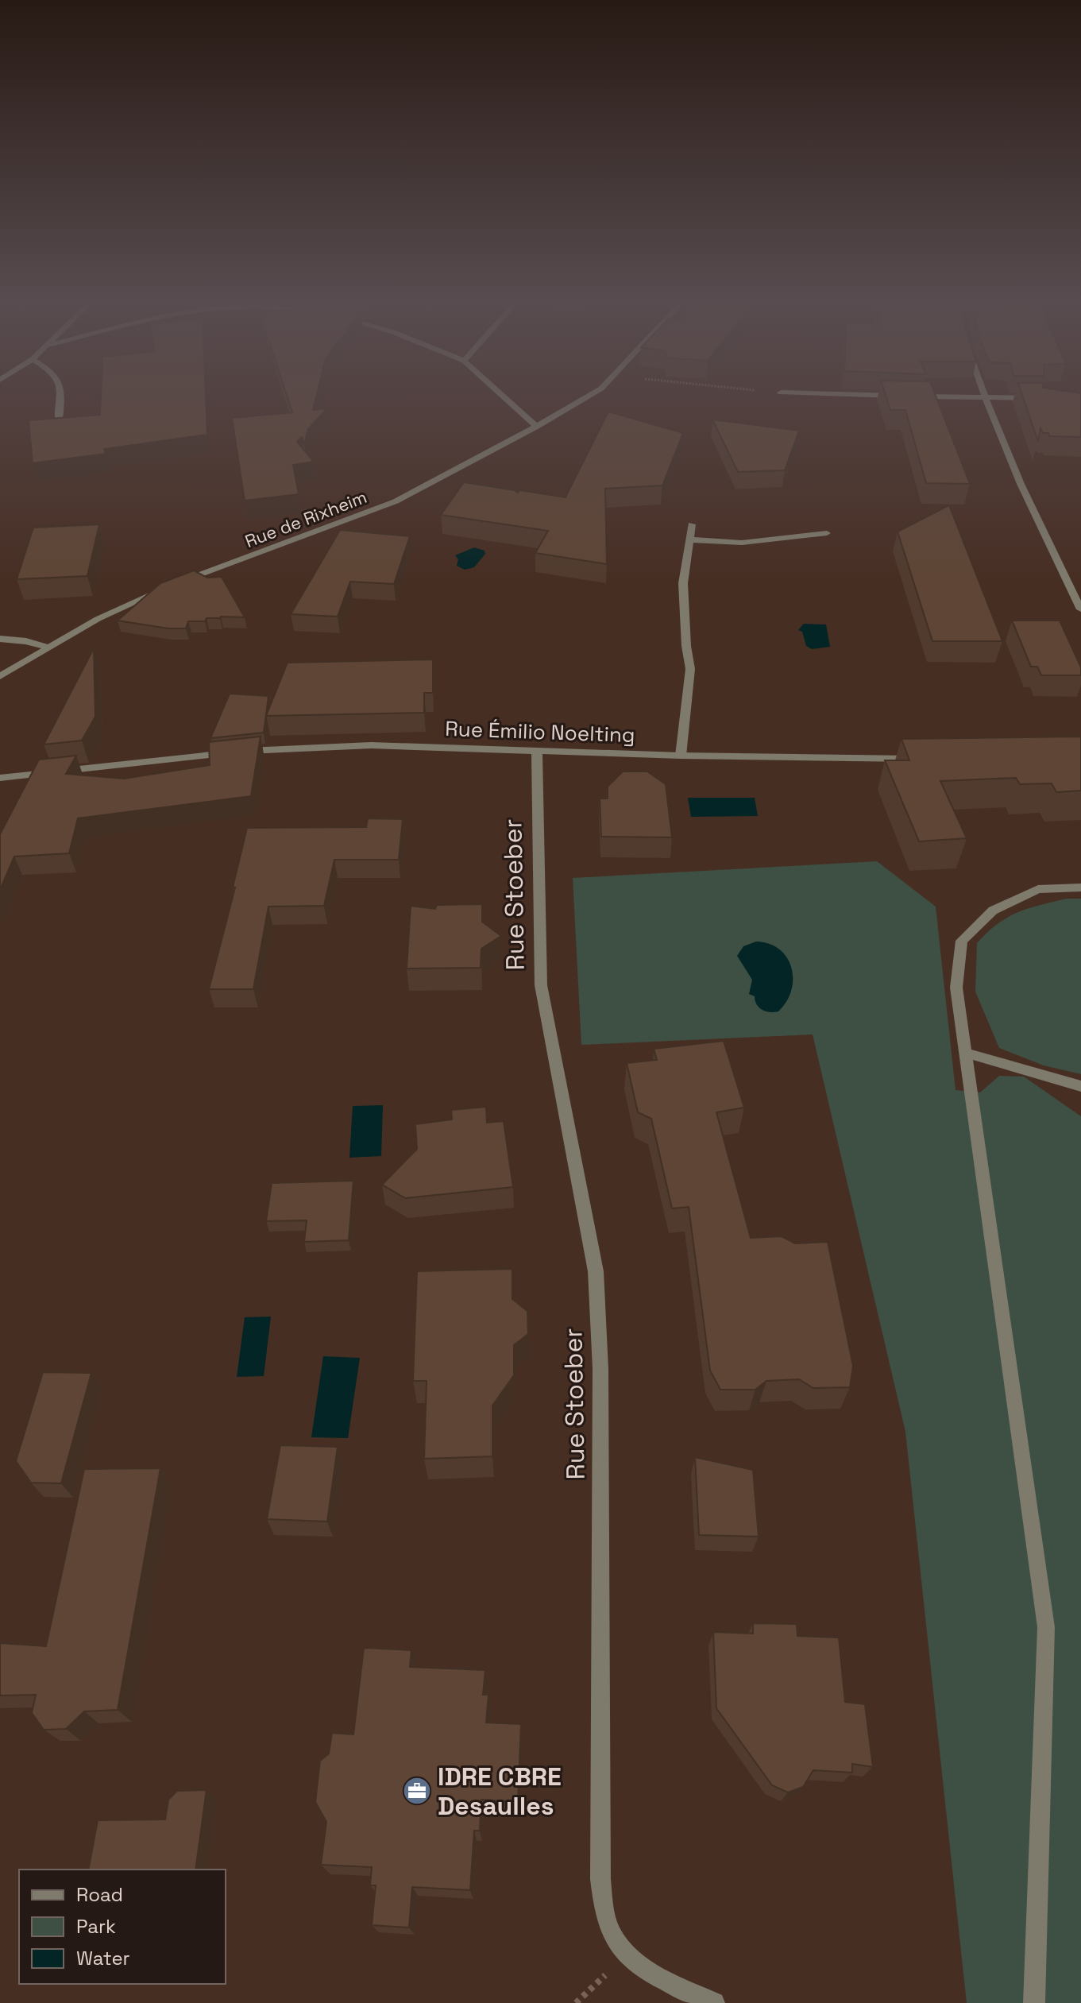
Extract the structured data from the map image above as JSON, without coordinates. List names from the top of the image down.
{
  "streets": {
    "street": ["Rue de Rixheim", "Rue Émilio Noelting", "Rue Stoeber"]
  },
  "crossings": [
    ["Rue Émilio Noelting", "Rue Stoeber"]
  ],
  "places": {
    "office": ["IDRE CBRE Desaulles"]
  },
  "legend": ["Road", "Park", "Water"]
}
